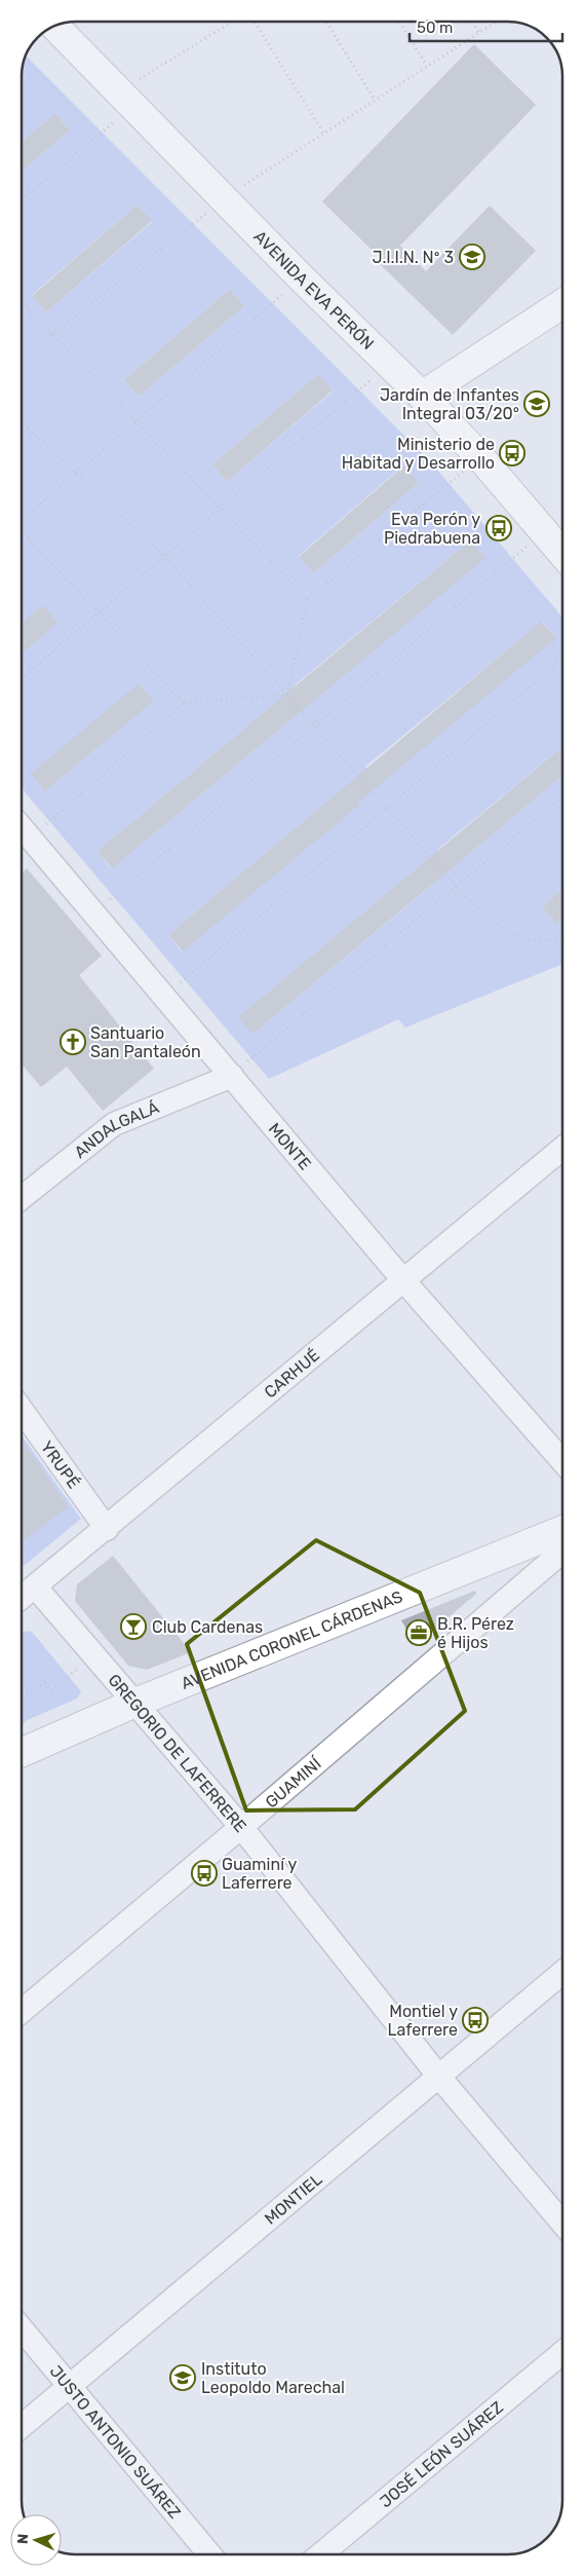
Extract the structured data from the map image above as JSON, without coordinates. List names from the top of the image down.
{
  "streets": {
    "main road": ["AVENIDA EVA PERÓN", "AVENIDA CORONEL CÁRDENAS"],
    "street": [
      "ANDALGALÁ",
      "MONTE",
      "CARHUÉ",
      "YRUPÉ",
      "GREGORIO DE LAFERRERE",
      "GUAMINÍ",
      "MONTIEL",
      "JUSTO ANTONIO SUÁREZ",
      "JOSÉ LEÓN SUÁREZ"
    ]
  },
  "crossings": [
    ["ANDALGALÁ", "MONTE"],
    ["MONTE", "CARHUÉ"],
    ["CARHUÉ", "YRUPÉ"],
    ["CARHUÉ", "GREGORIO DE LAFERRERE"],
    ["AVENIDA CORONEL CÁRDENAS", "GREGORIO DE LAFERRERE"],
    ["GREGORIO DE LAFERRERE", "GUAMINÍ"],
    ["GREGORIO DE LAFERRERE", "MONTIEL"],
    ["MONTIEL", "JUSTO ANTONIO SUÁREZ"]
  ],
  "places": {
    "school or university": ["J.I.I.N. Nº 3", "Jardín de Infantes Integral 03/20°", "Instituto Leopoldo Marechal"],
    "bus stop": [
      "Ministerio de Habitad y Desarrollo",
      "Eva Perón y Piedrabuena",
      "Guaminí y Laferrere",
      "Montiel y Laferrere"
    ],
    "church": ["Santuario San Pantaleón"],
    "bar": ["Club Cardenas"],
    "office": ["B.R. Pérez é Hijos"]
  },
  "scale_bar": "50 m",
  "north": "left"
}
